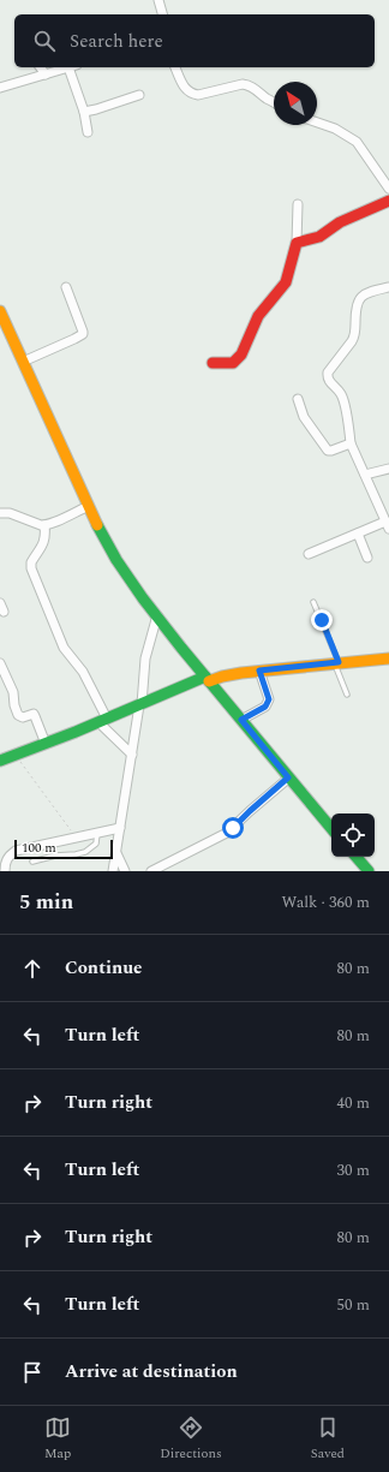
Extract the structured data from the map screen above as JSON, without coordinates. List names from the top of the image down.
{
  "scale_bar": "100 m",
  "north": "top left",
  "page": {
    "search": "Search here",
    "scale": "100 m",
    "heading": ["5 min", "Walk · 360 m"],
    "list": [
      ["Continue", "80 m"],
      ["Turn left", "80 m"],
      ["Turn right", "40 m"],
      ["Turn left", "30 m"],
      ["Turn right", "80 m"],
      ["Turn left", "50 m"],
      "Arrive at destination"
    ],
    "nav": ["Map", "Directions", "Saved"]
  }
}
